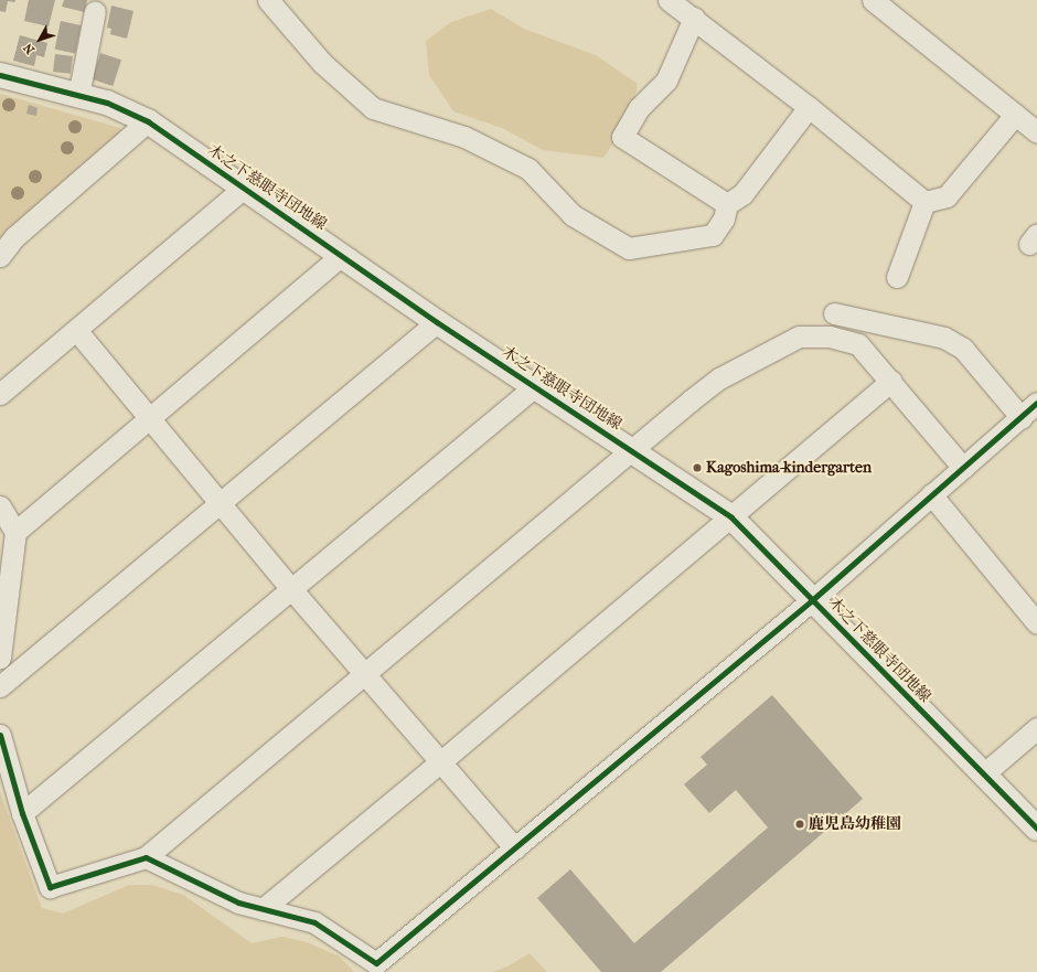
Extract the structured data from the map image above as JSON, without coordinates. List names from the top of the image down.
{
  "streets": {
    "street": ["木之下慈眼寺団地線"]
  },
  "places": ["Kagoshima-kindergarten", "鹿児島幼稚園"],
  "north": "bottom left"
}
